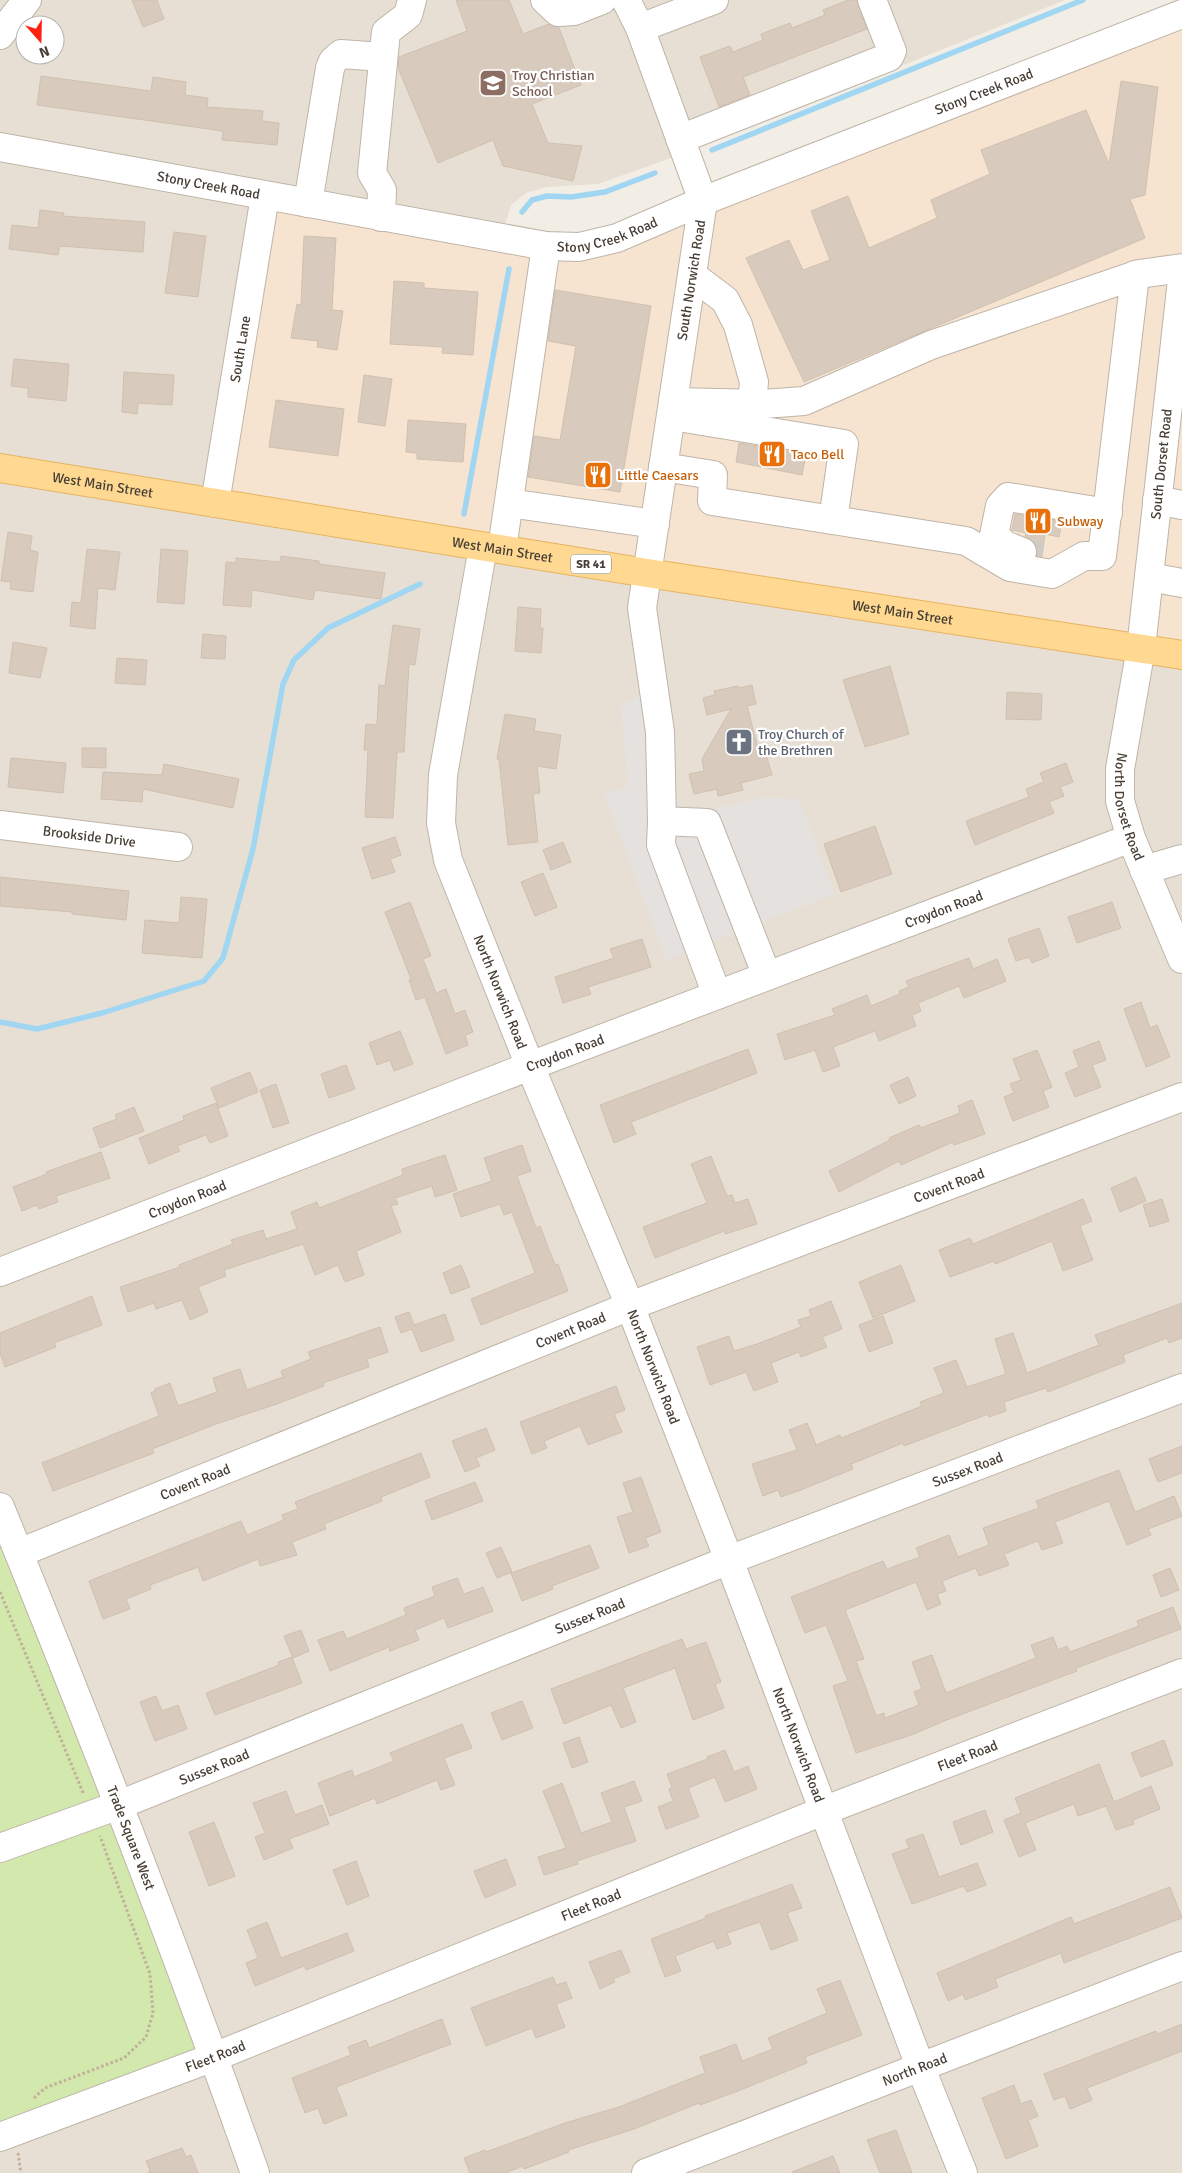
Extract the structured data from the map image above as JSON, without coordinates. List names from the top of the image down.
{
  "streets": {
    "main road": ["West Main Street", "SR 41"],
    "street": [
      "Stony Creek Road",
      "South Norwich Road",
      "South Lane",
      "South Dorset Road",
      "North Dorset Road",
      "Brookside Drive",
      "Croydon Road",
      "North Norwich Road",
      "Covent Road",
      "Sussex Road",
      "Fleet Road",
      "Trade Square West",
      "North Road"
    ]
  },
  "crossings": [
    ["Stony Creek Road", "South Norwich Road"],
    ["Stony Creek Road", "South Lane"],
    ["Stony Creek Road", "North Norwich Road"],
    ["South Norwich Road", "West Main Street"],
    ["South Norwich Road", "Croydon Road"],
    ["South Lane", "West Main Street"],
    ["South Dorset Road", "West Main Street"],
    ["South Dorset Road", "North Dorset Road"],
    ["West Main Street", "North Dorset Road"],
    ["West Main Street", "North Norwich Road"],
    ["North Dorset Road", "Croydon Road"],
    ["Croydon Road", "North Norwich Road"],
    ["North Norwich Road", "Covent Road"],
    ["North Norwich Road", "Sussex Road"],
    ["North Norwich Road", "Fleet Road"],
    ["North Norwich Road", "North Road"],
    ["Covent Road", "Trade Square West"],
    ["Sussex Road", "Trade Square West"],
    ["Fleet Road", "Trade Square West"]
  ],
  "places": {
    "school or university": ["Troy Christian School"],
    "restaurant": ["Taco Bell", "Little Caesars", "Subway"],
    "church": ["Troy Church of the Brethren"]
  },
  "north": "bottom"
}
